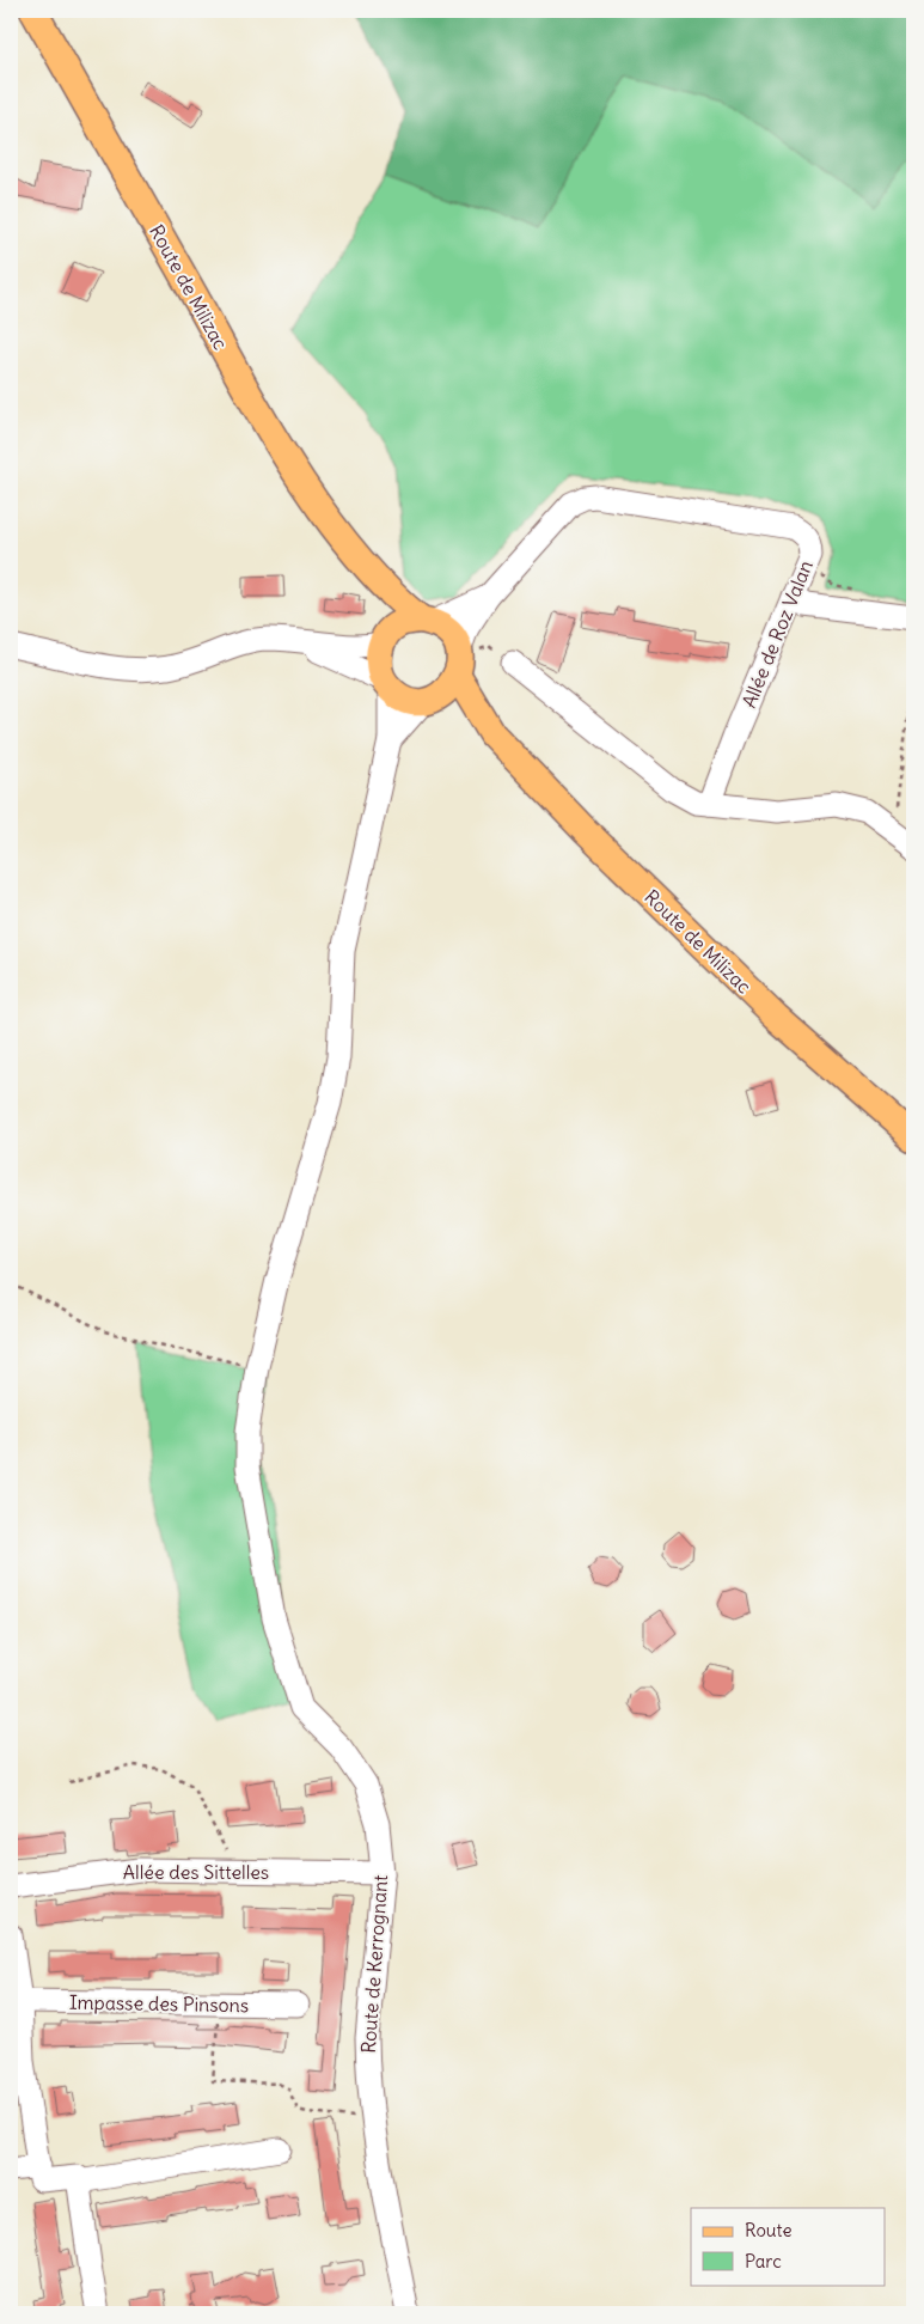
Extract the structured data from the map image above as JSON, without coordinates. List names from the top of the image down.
{
  "streets": {
    "main road": ["Route de Milizac"],
    "street": [
      "Allée de Roz Valan",
      "Allée des Sittelles",
      "Route de Kerrognant",
      "Impasse des Pinsons"
    ]
  },
  "crossings": [
    ["Route de Milizac", "Allée de Roz Valan"],
    ["Allée des Sittelles", "Route de Kerrognant"]
  ],
  "legend": ["Route", "Parc"]
}
